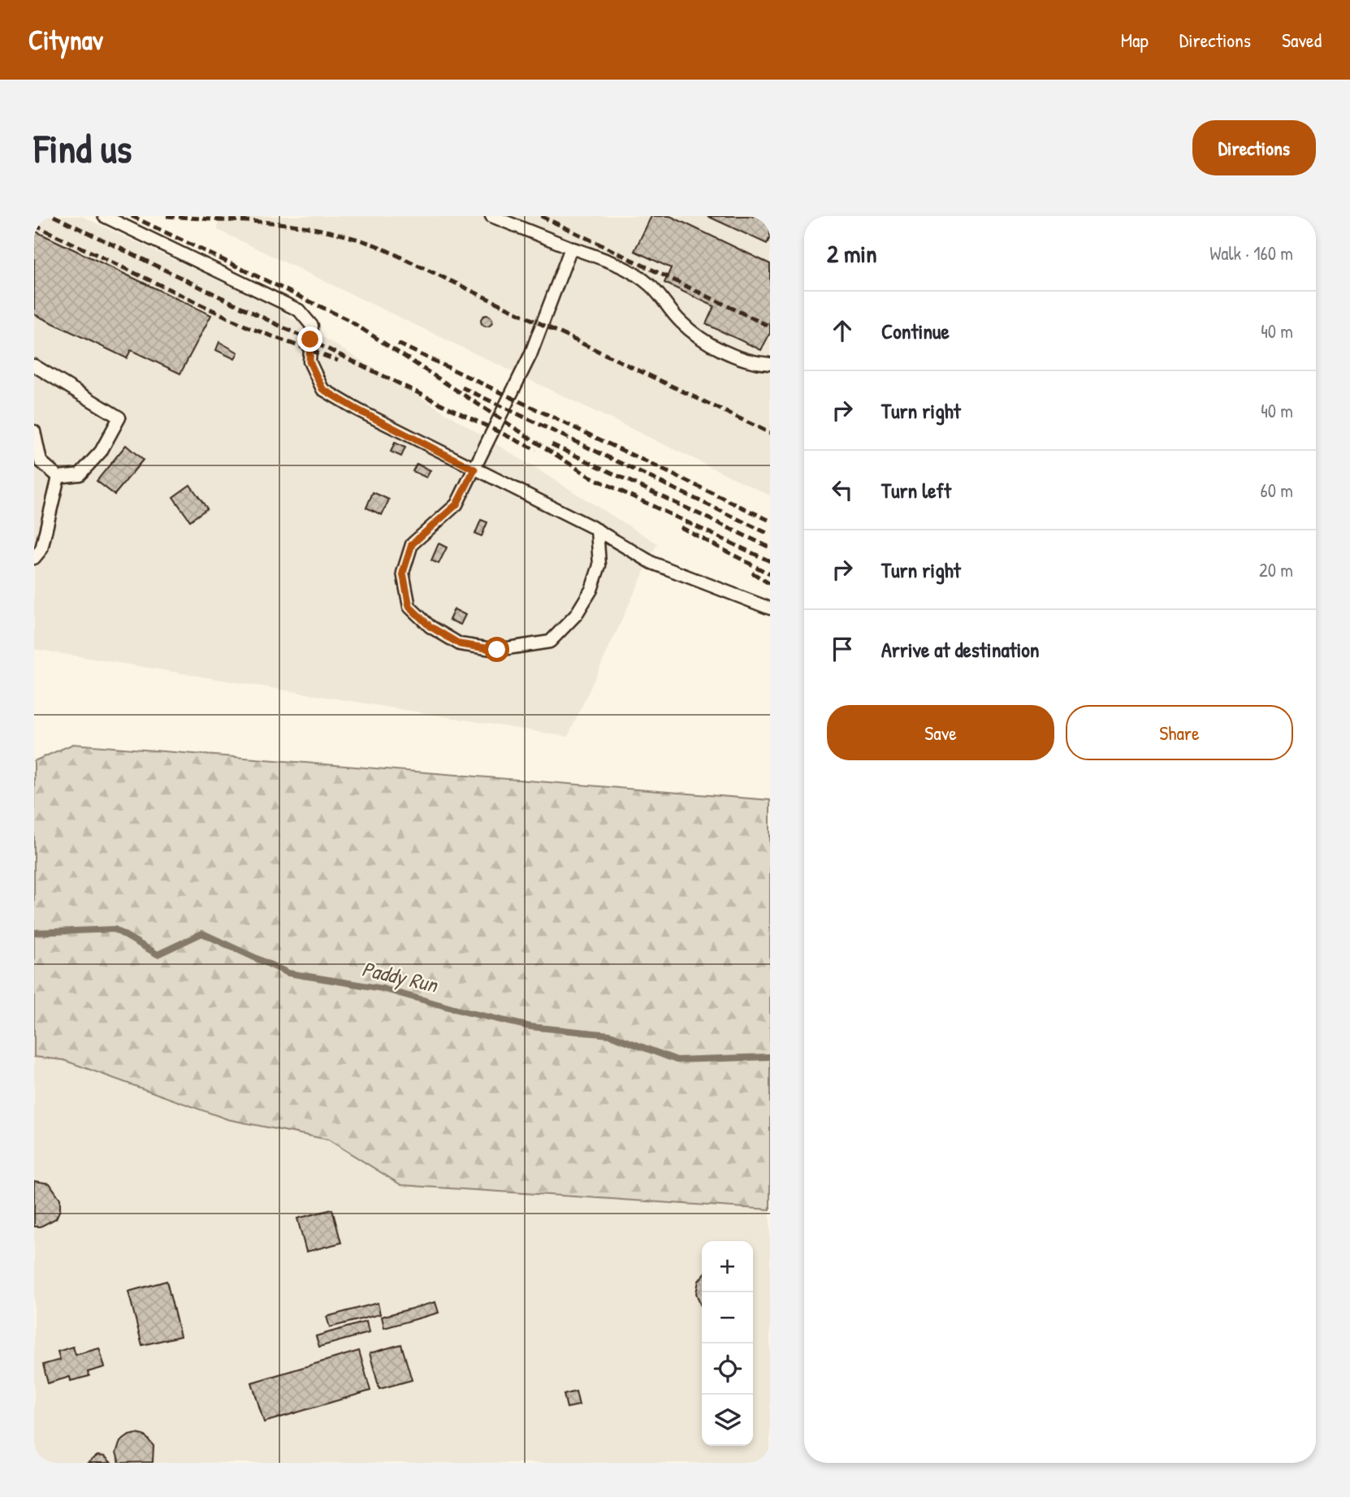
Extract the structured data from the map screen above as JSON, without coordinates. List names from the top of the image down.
{
  "water": ["Paddy Run"],
  "page": {
    "header": "Citynav",
    "nav": ["Map", "Directions", "Saved"],
    "buttons": [
      "Directions",
      ["Save", "Share"]
    ],
    "title": "Find us",
    "heading": ["2 min", "Walk · 160 m"],
    "list": [
      ["Continue", "40 m"],
      ["Turn right", "40 m"],
      ["Turn left", "60 m"],
      ["Turn right", "20 m"],
      "Arrive at destination"
    ],
    "map_buttons": ["+", "−"]
  }
}
